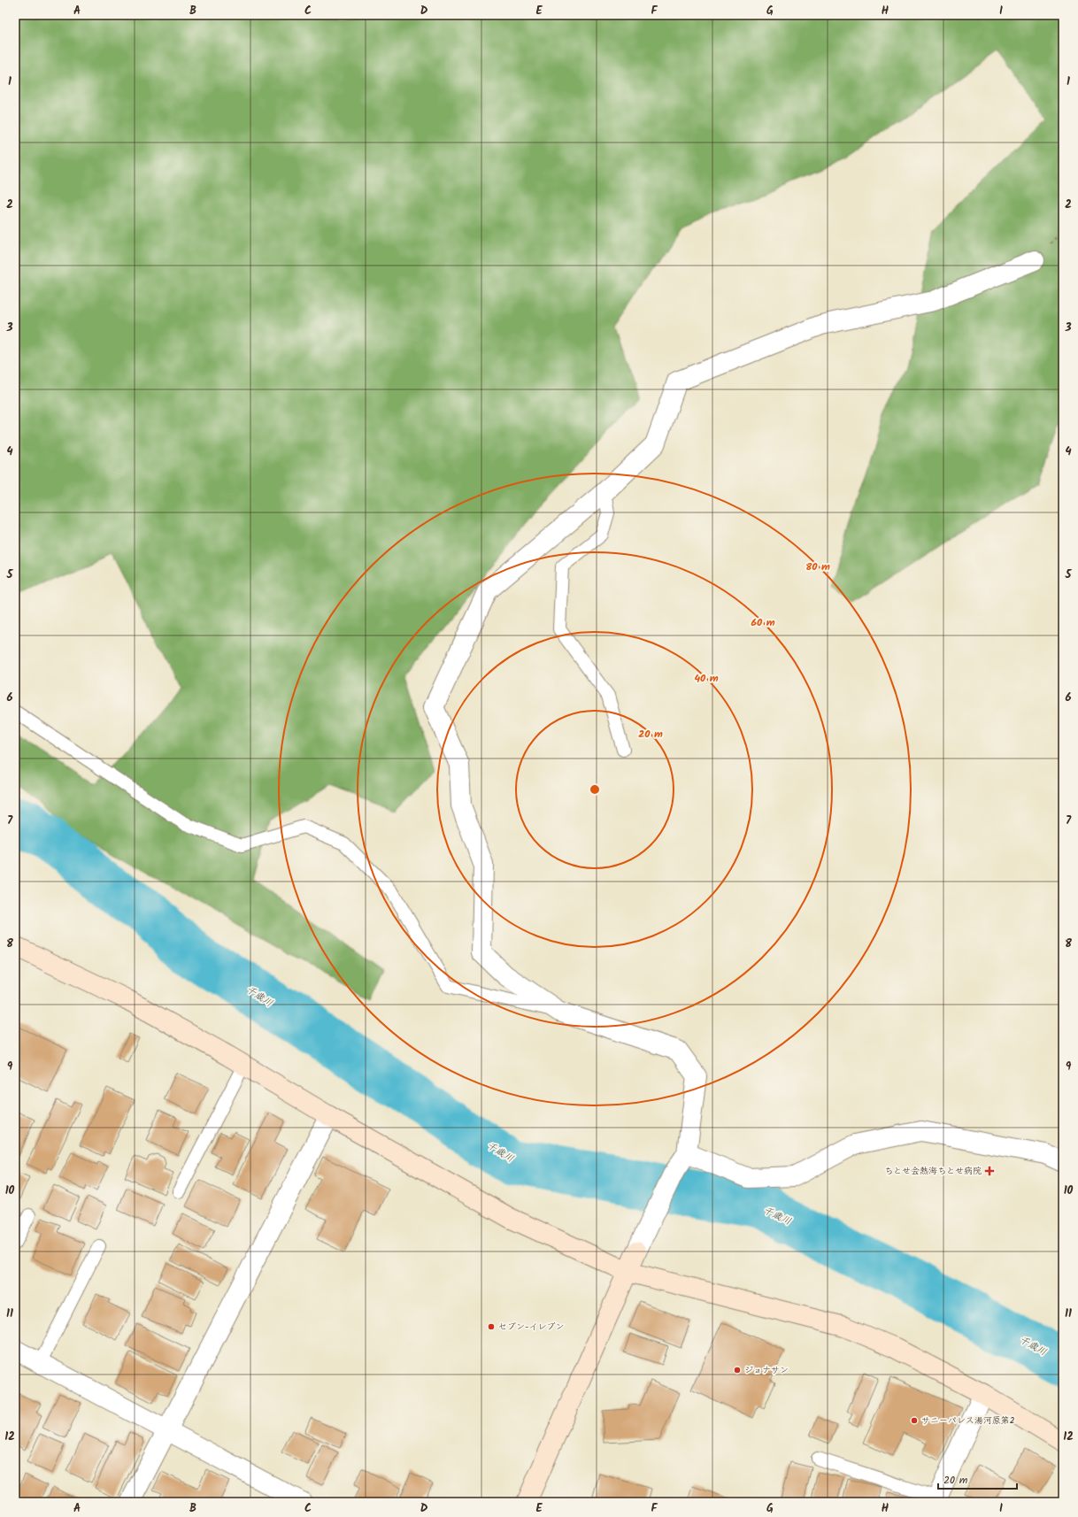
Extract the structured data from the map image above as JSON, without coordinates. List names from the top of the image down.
{
  "water": ["千歳川"],
  "places": {
    "health": ["ちとせ会熱海ちとせ病院"],
    "other": ["セブン-イレブン", "ジョナサン", "サニーパレス湯河原第2"]
  },
  "scale_bar": "20 m",
  "grid": {
    "columns": [
      "A",
      "B",
      "C",
      "D",
      "E",
      "F",
      "G",
      "H",
      "I"
    ],
    "rows": [
      "1",
      "2",
      "3",
      "4",
      "5",
      "6",
      "7",
      "8",
      "9",
      "10",
      "11",
      "12"
    ]
  },
  "rings": [
    "80 m",
    "60 m",
    "40 m",
    "20 m"
  ]
}
